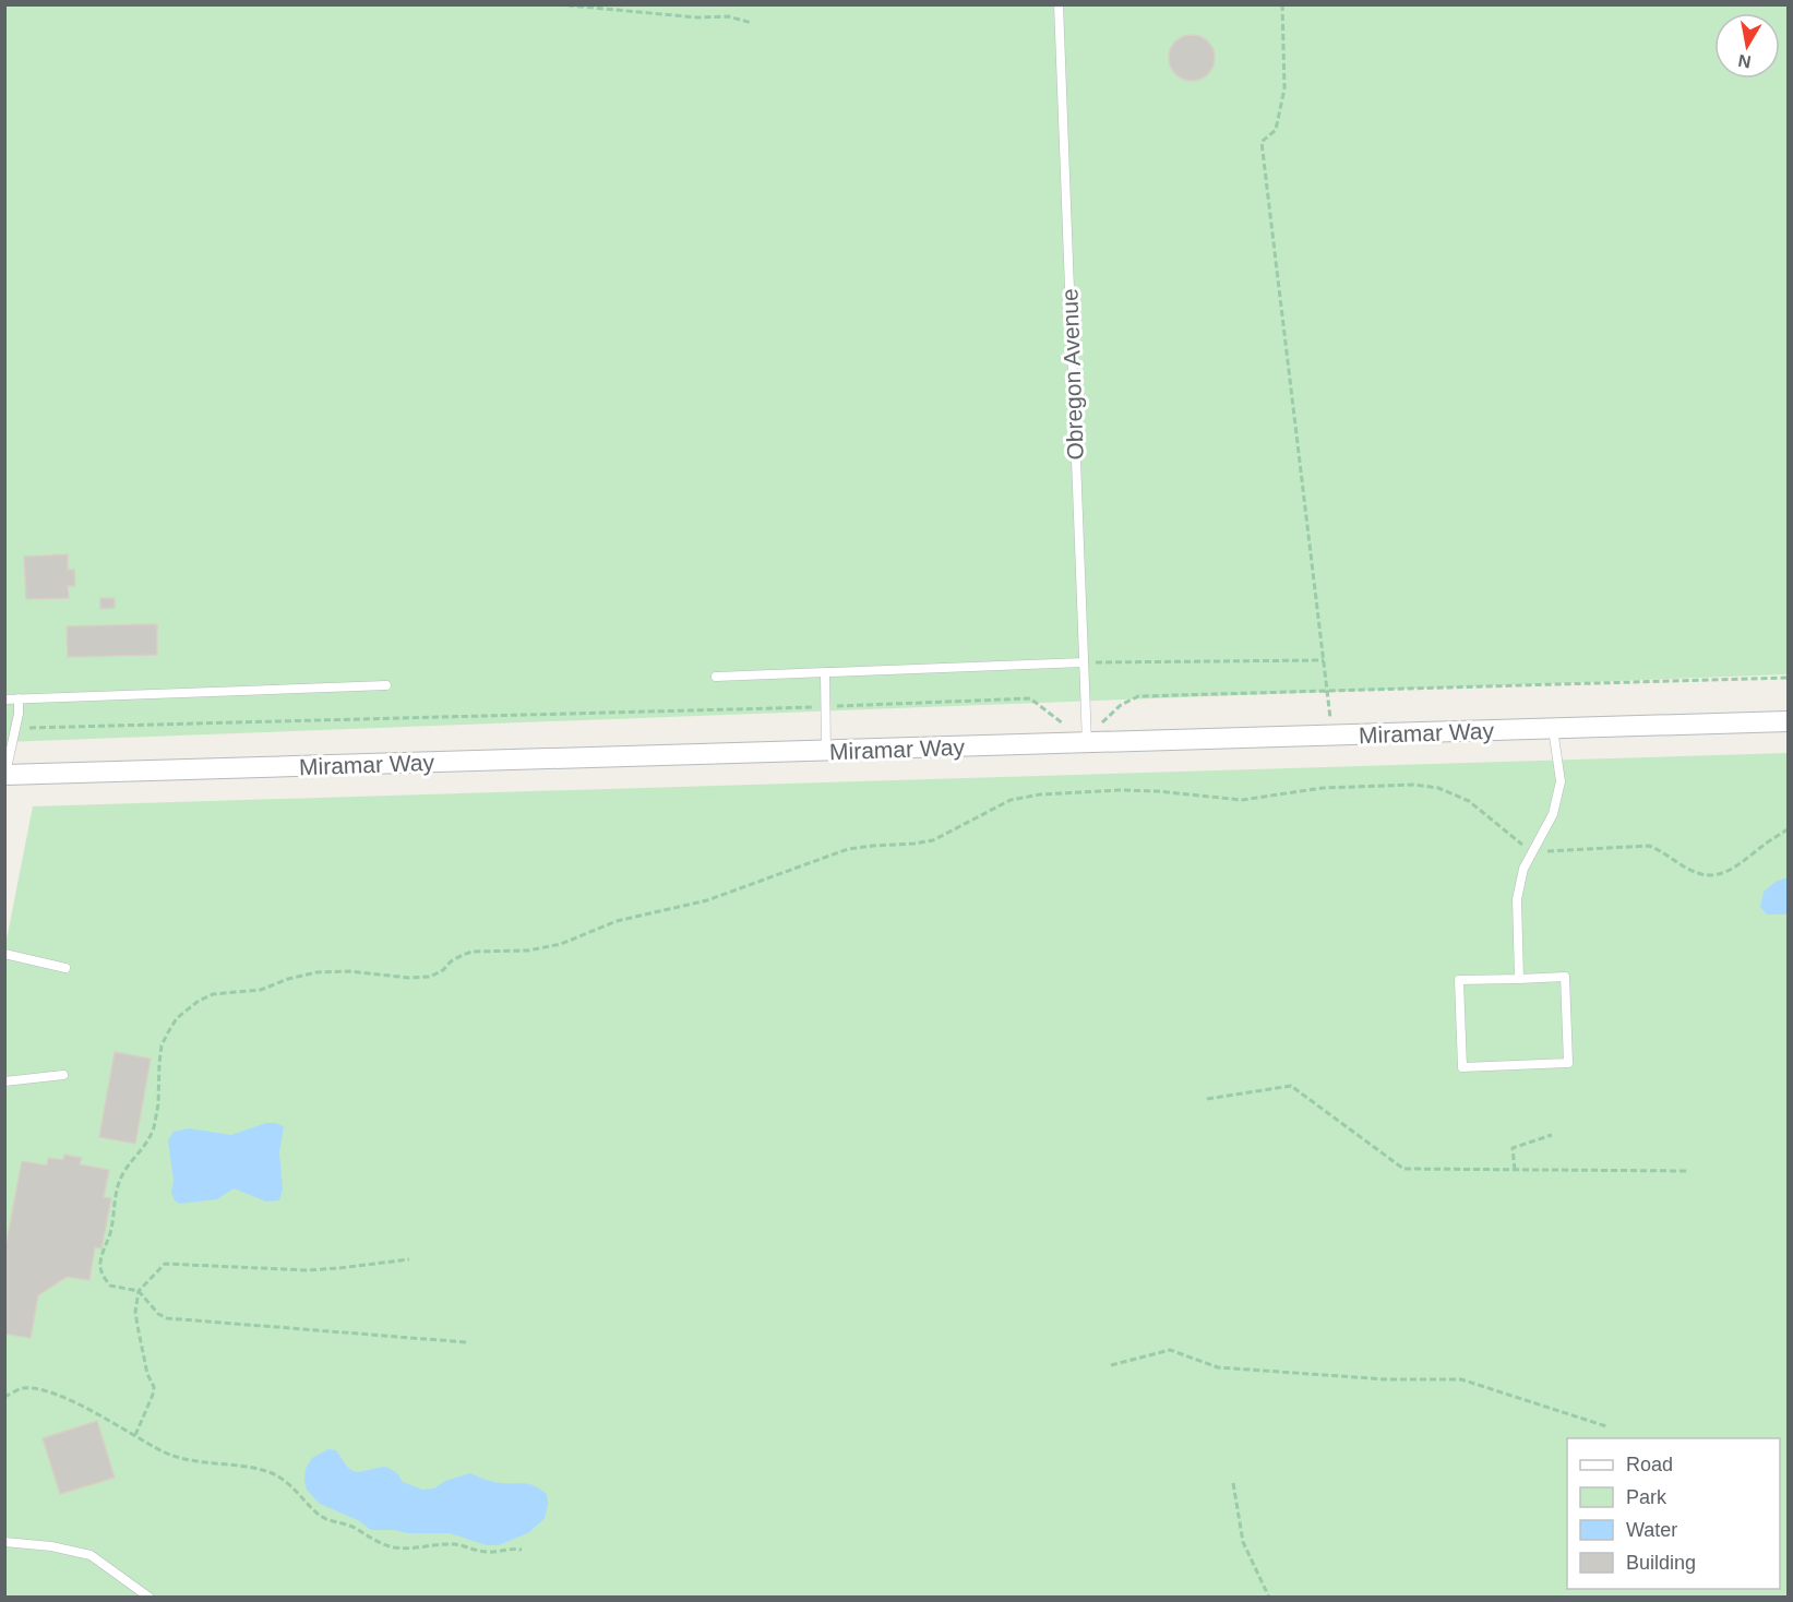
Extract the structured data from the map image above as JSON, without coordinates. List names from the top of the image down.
{
  "streets": {
    "street": ["Miramar Way"],
    "lane": ["Obregon Avenue"]
  },
  "crossings": [
    ["Obregon Avenue", "Miramar Way"]
  ],
  "legend": [
    "Road",
    "Park",
    "Water",
    "Building"
  ],
  "north": "bottom"
}
